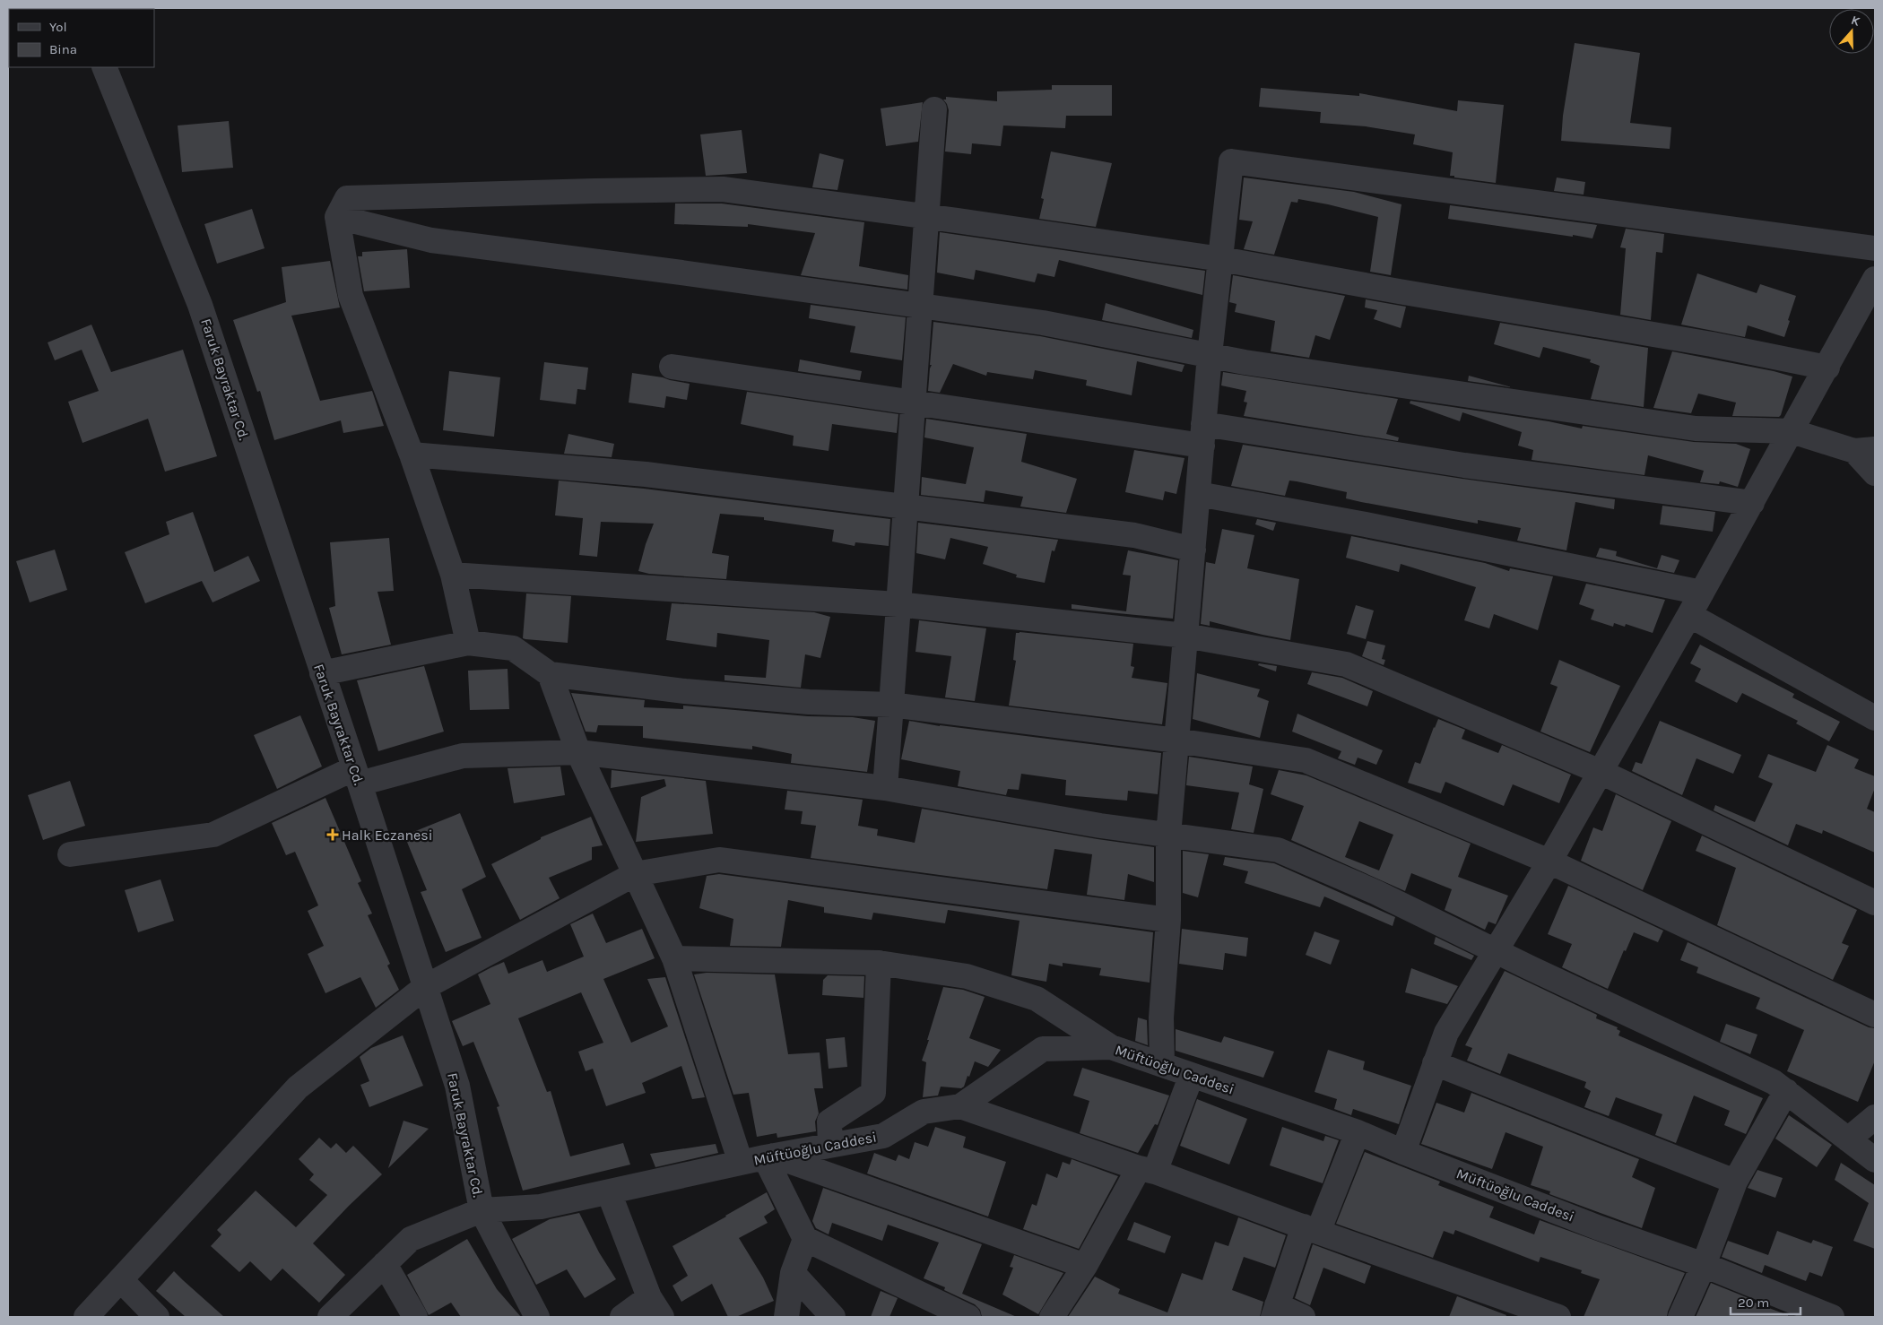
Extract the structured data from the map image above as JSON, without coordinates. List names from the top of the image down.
{
  "streets": {
    "street": ["Faruk Bayraktar Cd.", "Müftüoğlu Caddesi"]
  },
  "crossings": [
    ["Faruk Bayraktar Cd.", "Müftüoğlu Caddesi"]
  ],
  "places": {
    "health": ["Halk Eczanesi"]
  },
  "legend": ["Yol", "Bina"],
  "scale_bar": "20 m",
  "north": "top"
}
